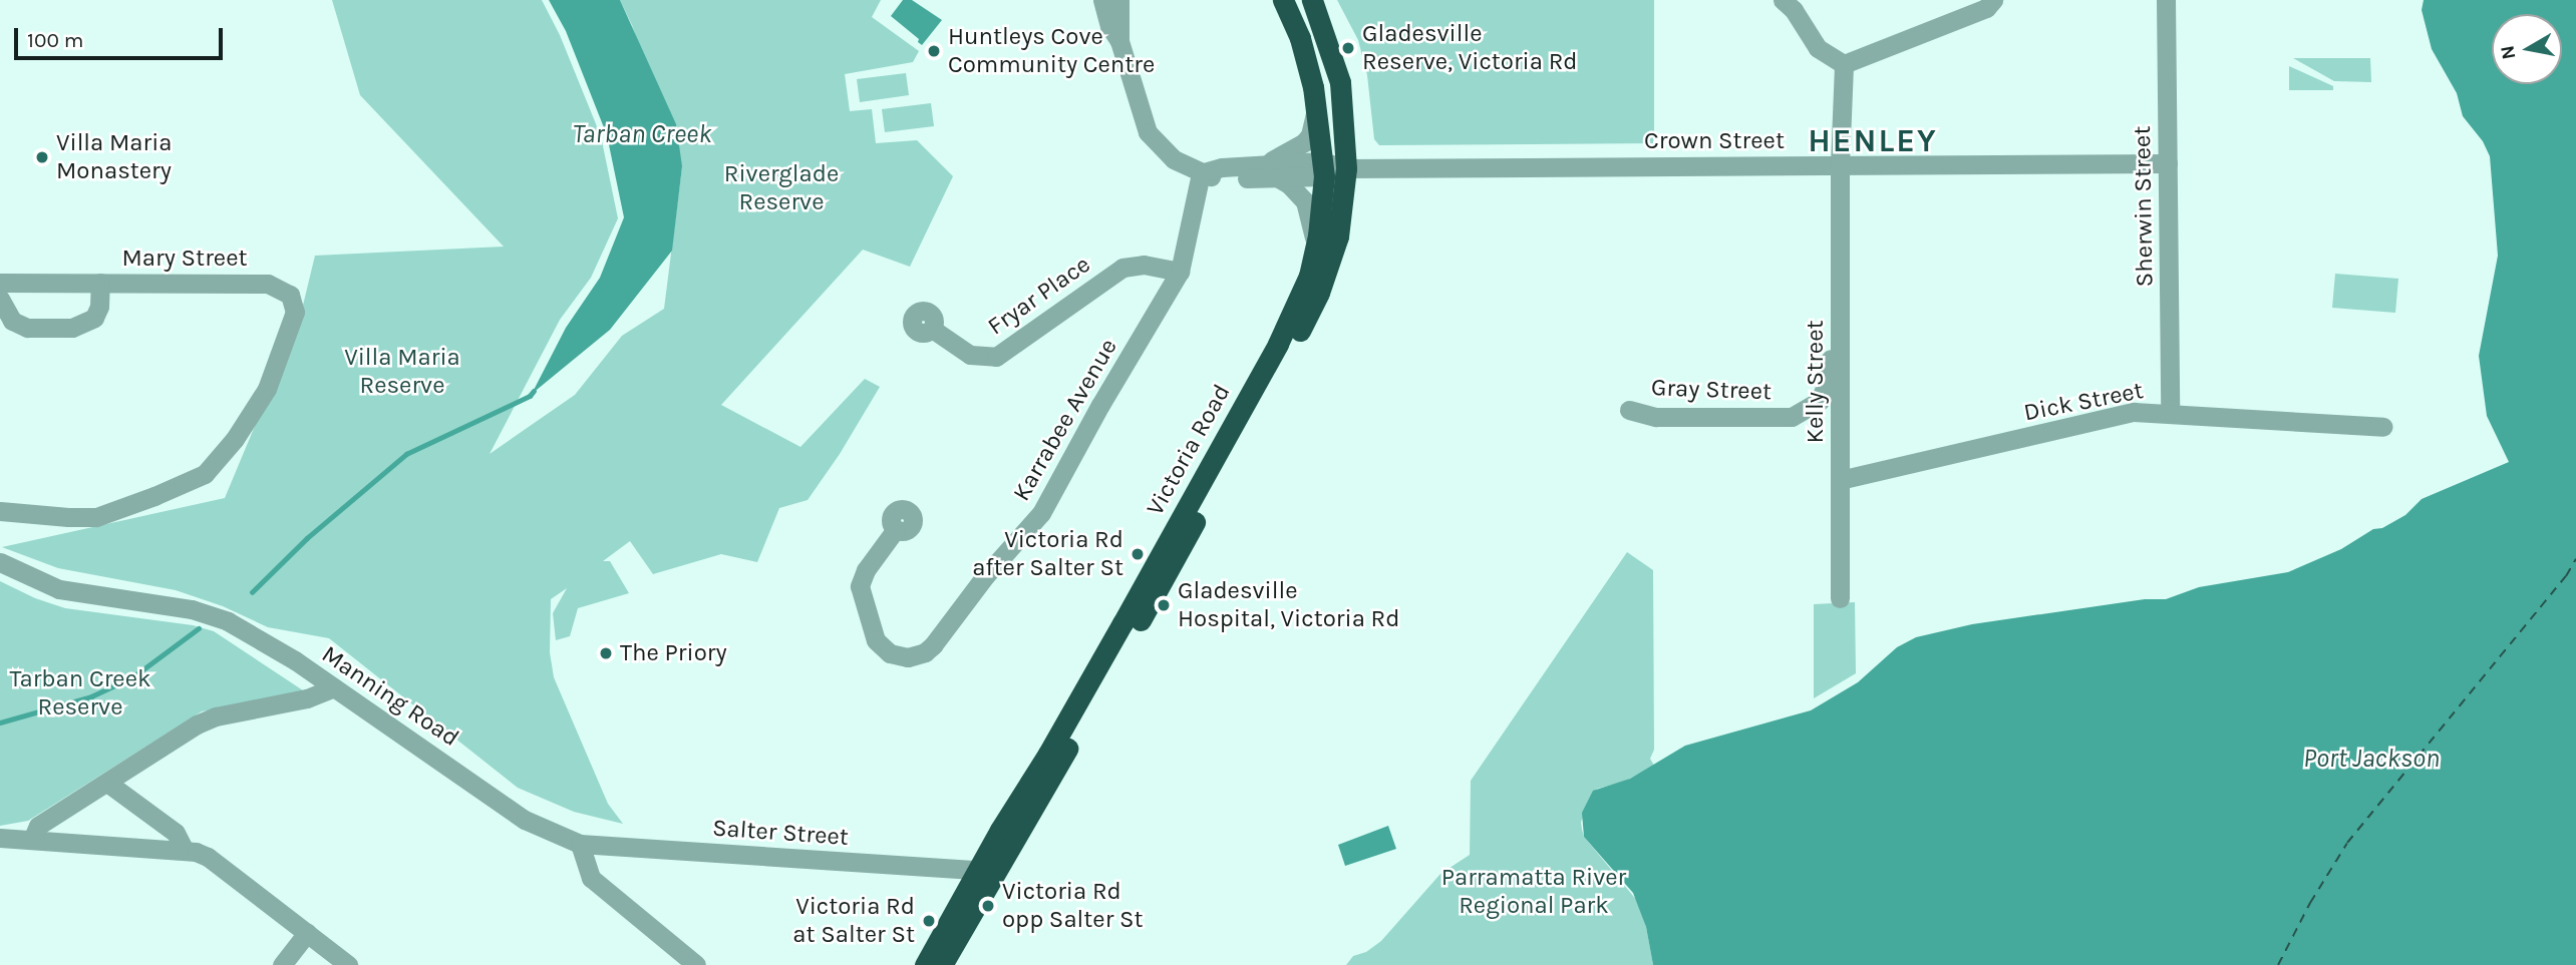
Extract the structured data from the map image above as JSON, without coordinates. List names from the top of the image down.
{
  "streets": {
    "highway": ["Victoria Road"],
    "street": [
      "Crown Street",
      "Sherwin Street",
      "Mary Street",
      "Fryar Place",
      "Kelly Street",
      "Gray Street",
      "Dick Street",
      "Karrabee Avenue",
      "Manning Road",
      "Salter Street"
    ]
  },
  "crossings": [
    ["Crown Street", "Sherwin Street"],
    ["Crown Street", "Kelly Street"],
    ["Crown Street", "Karrabee Avenue"],
    ["Crown Street", "Victoria Road"],
    ["Sherwin Street", "Dick Street"],
    ["Fryar Place", "Karrabee Avenue"],
    ["Kelly Street", "Gray Street"],
    ["Kelly Street", "Dick Street"],
    ["Victoria Road", "Salter Street"],
    ["Manning Road", "Salter Street"]
  ],
  "districts": ["HENLEY"],
  "water": ["Tarban Creek", "Port Jackson"],
  "parks": [
    "Riverglade Reserve",
    "Villa Maria Reserve",
    "Tarban Creek Reserve",
    "Parramatta River Regional Park"
  ],
  "places": [
    "Gladesville Reserve, Victoria Rd",
    "Huntleys Cove Community Centre",
    "Villa Maria Monastery",
    "Victoria Rd after Salter St",
    "Gladesville Hospital, Victoria Rd",
    "The Priory",
    "Victoria Rd opp Salter St",
    "Victoria Rd at Salter St"
  ],
  "scale_bar": "100 m",
  "north": "left"
}
